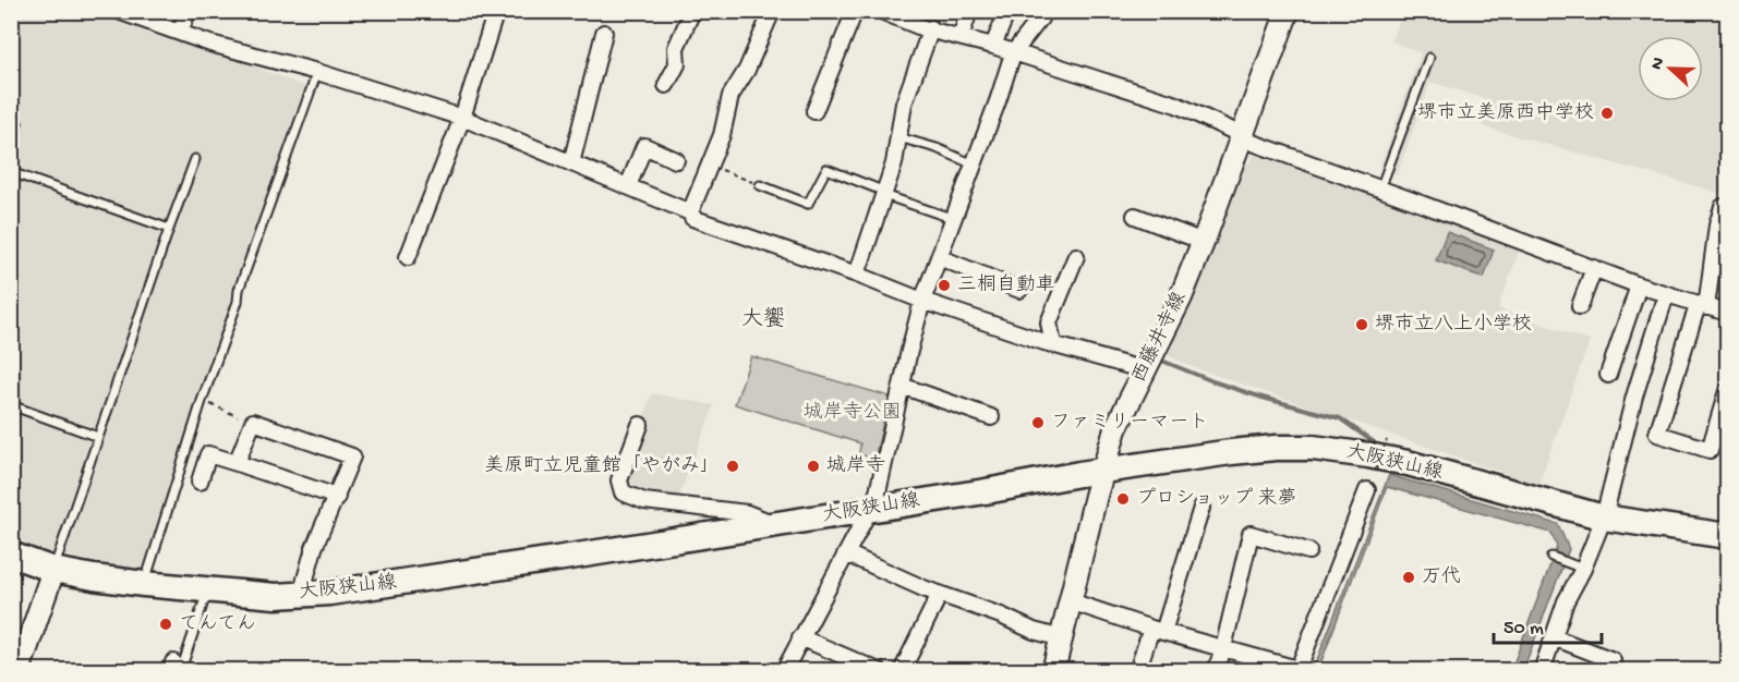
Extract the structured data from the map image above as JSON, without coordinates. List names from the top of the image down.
{
  "streets": {
    "main road": ["西藤井寺線", "大阪狭山線"]
  },
  "crossings": [
    ["西藤井寺線", "大阪狭山線"]
  ],
  "districts": ["大饗"],
  "parks": ["城岸寺公園"],
  "places": [
    "堺市立美原西中学校",
    "三桐自動車",
    "堺市立八上小学校",
    "ファミリーマート",
    "美原町立児童館「やがみ」",
    "城岸寺",
    "プロショップ 来夢",
    "万代",
    "てんてん"
  ],
  "scale_bar": "50 m",
  "north": "left"
}
